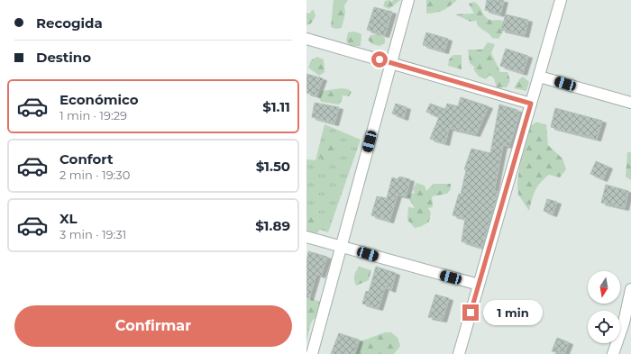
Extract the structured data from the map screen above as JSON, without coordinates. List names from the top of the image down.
{
  "north": "bottom",
  "page": {
    "banner": ["Recogida", "Destino"],
    "list": [
      {
        "name": "Económico",
        "note": "1 min · 19:29",
        "value": "$1.11"
      },
      {
        "name": "Confort",
        "note": "2 min · 19:30",
        "value": "$1.50"
      },
      {
        "name": "XL",
        "note": "3 min · 19:31",
        "value": "$1.89"
      }
    ],
    "buttons": "Confirmar",
    "bubble": "1 min"
  }
}
